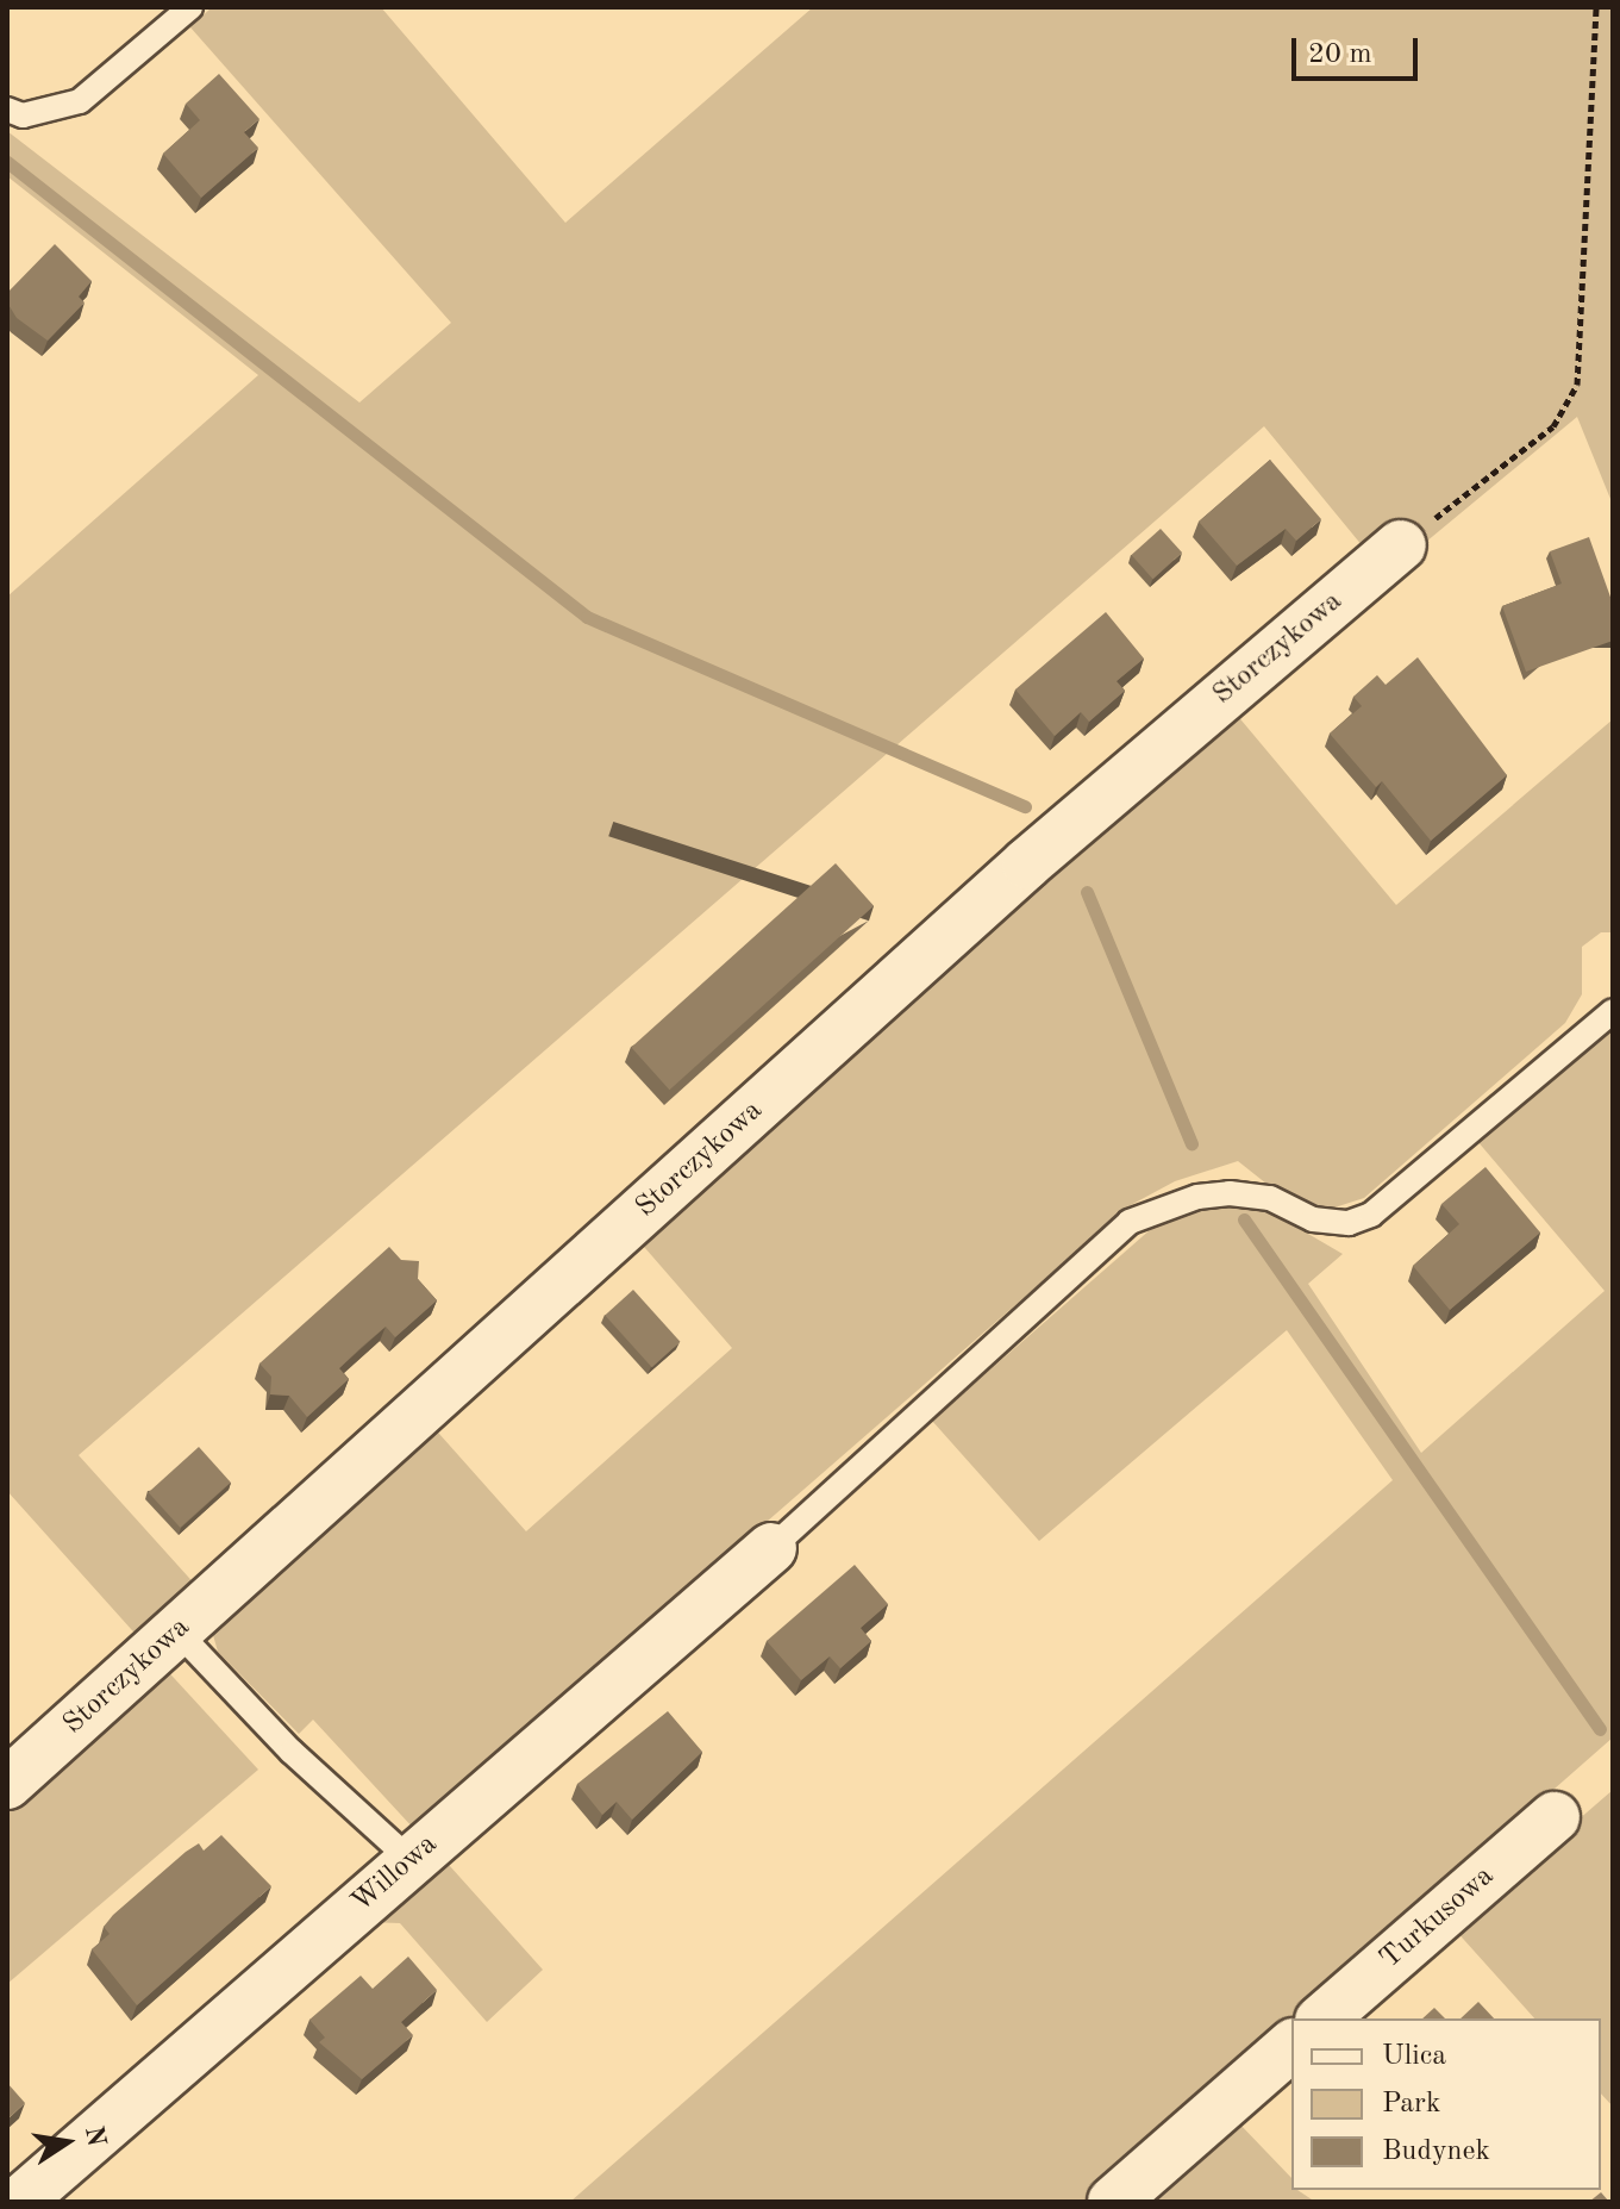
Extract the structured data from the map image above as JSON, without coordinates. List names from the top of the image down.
{
  "streets": {
    "street": ["Storczykowa", "Willowa", "Turkusowa"]
  },
  "legend": ["Ulica", "Park", "Budynek"],
  "scale_bar": "20 m",
  "north": "right"
}
